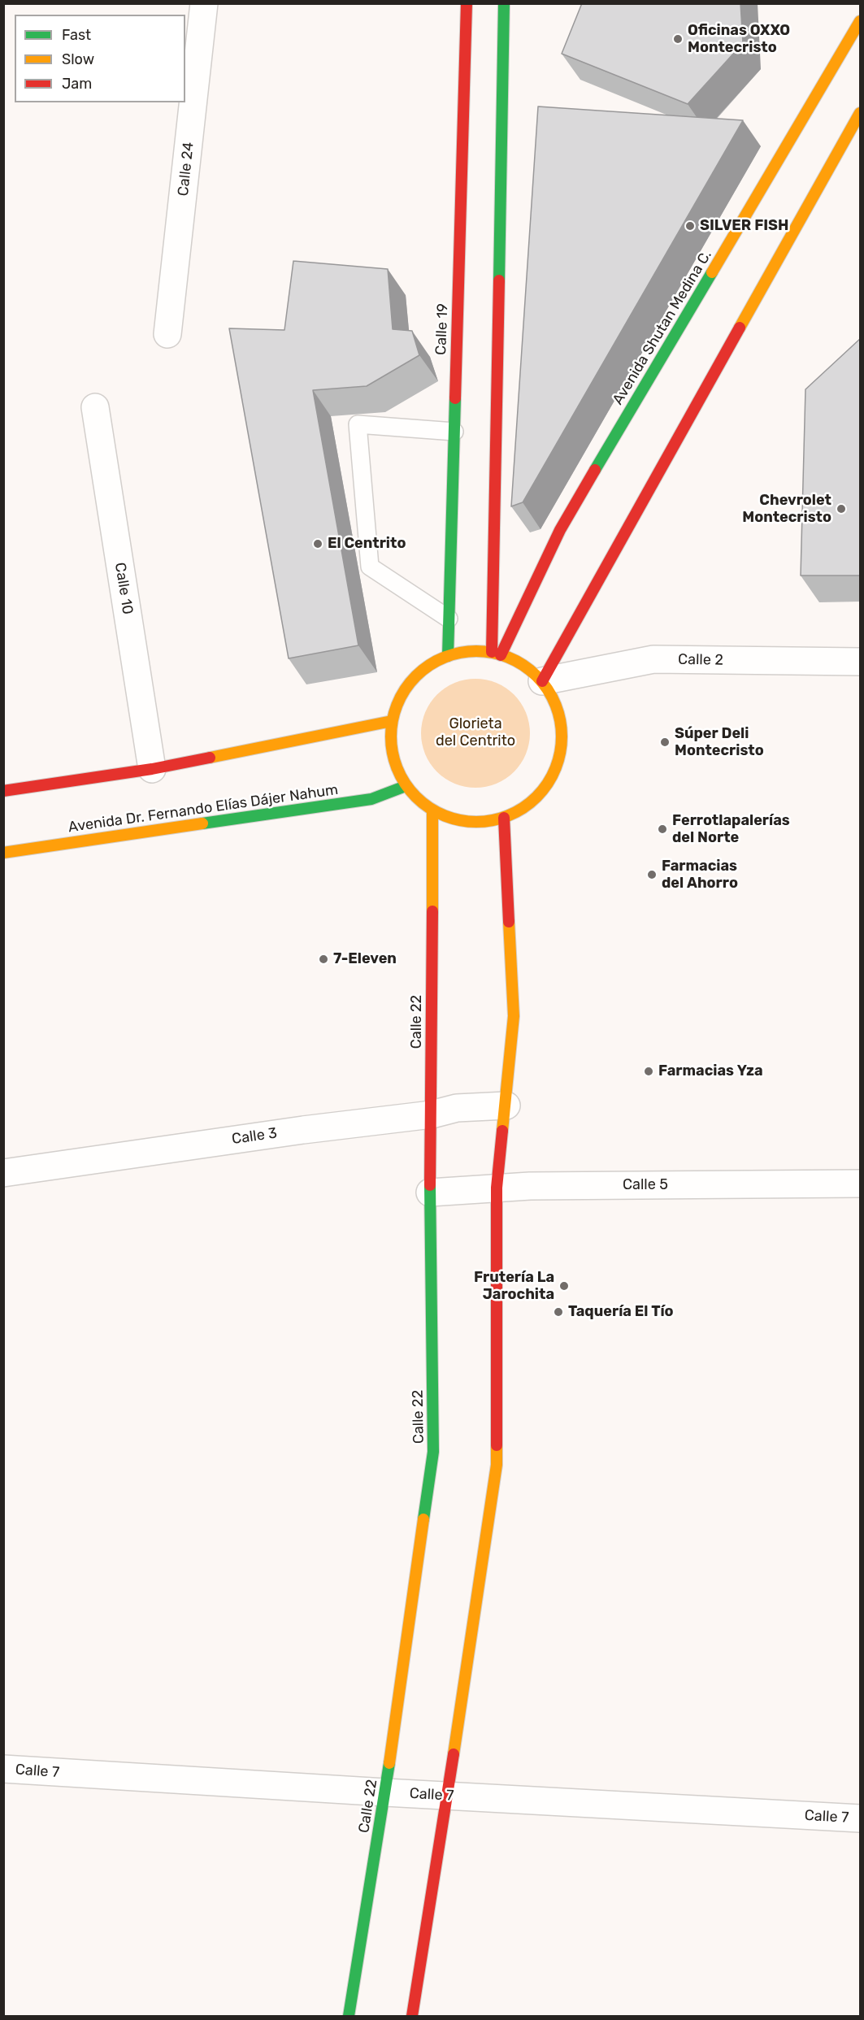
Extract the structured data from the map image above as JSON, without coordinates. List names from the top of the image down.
{
  "streets": {
    "main road": [
      "Avenida Shutan Medina C.",
      "Calle 19",
      "Avenida Dr. Fernando Elías Dájer Nahum",
      "Calle 22"
    ],
    "street": [
      "Calle 24",
      "Calle 10",
      "Calle 2",
      "Calle 3",
      "Calle 5",
      "Calle 7"
    ]
  },
  "crossings": [
    ["Avenida Shutan Medina C.", "Calle 19"],
    ["Avenida Shutan Medina C.", "Calle 2"],
    ["Avenida Shutan Medina C.", "Avenida Dr. Fernando Elías Dájer Nahum"],
    ["Avenida Shutan Medina C.", "Calle 22"],
    ["Calle 19", "Calle 2"],
    ["Calle 19", "Avenida Dr. Fernando Elías Dájer Nahum"],
    ["Calle 19", "Calle 22"],
    ["Calle 2", "Avenida Dr. Fernando Elías Dájer Nahum"],
    ["Calle 2", "Calle 22"],
    ["Avenida Dr. Fernando Elías Dájer Nahum", "Calle 22"],
    ["Calle 22", "Calle 3"],
    ["Calle 22", "Calle 5"],
    ["Calle 22", "Calle 7"]
  ],
  "parks": ["Glorieta del Centrito"],
  "places": [
    "Oficinas OXXO Montecristo",
    "SILVER FISH",
    "Chevrolet Montecristo",
    "El Centrito",
    "Súper Deli Montecristo",
    "Ferrotlapalerías del Norte",
    "Farmacias del Ahorro",
    "7-Eleven",
    "Farmacias Yza",
    "Frutería La Jarochita",
    "Taquería El Tío"
  ],
  "legend": ["Fast", "Slow", "Jam"]
}
